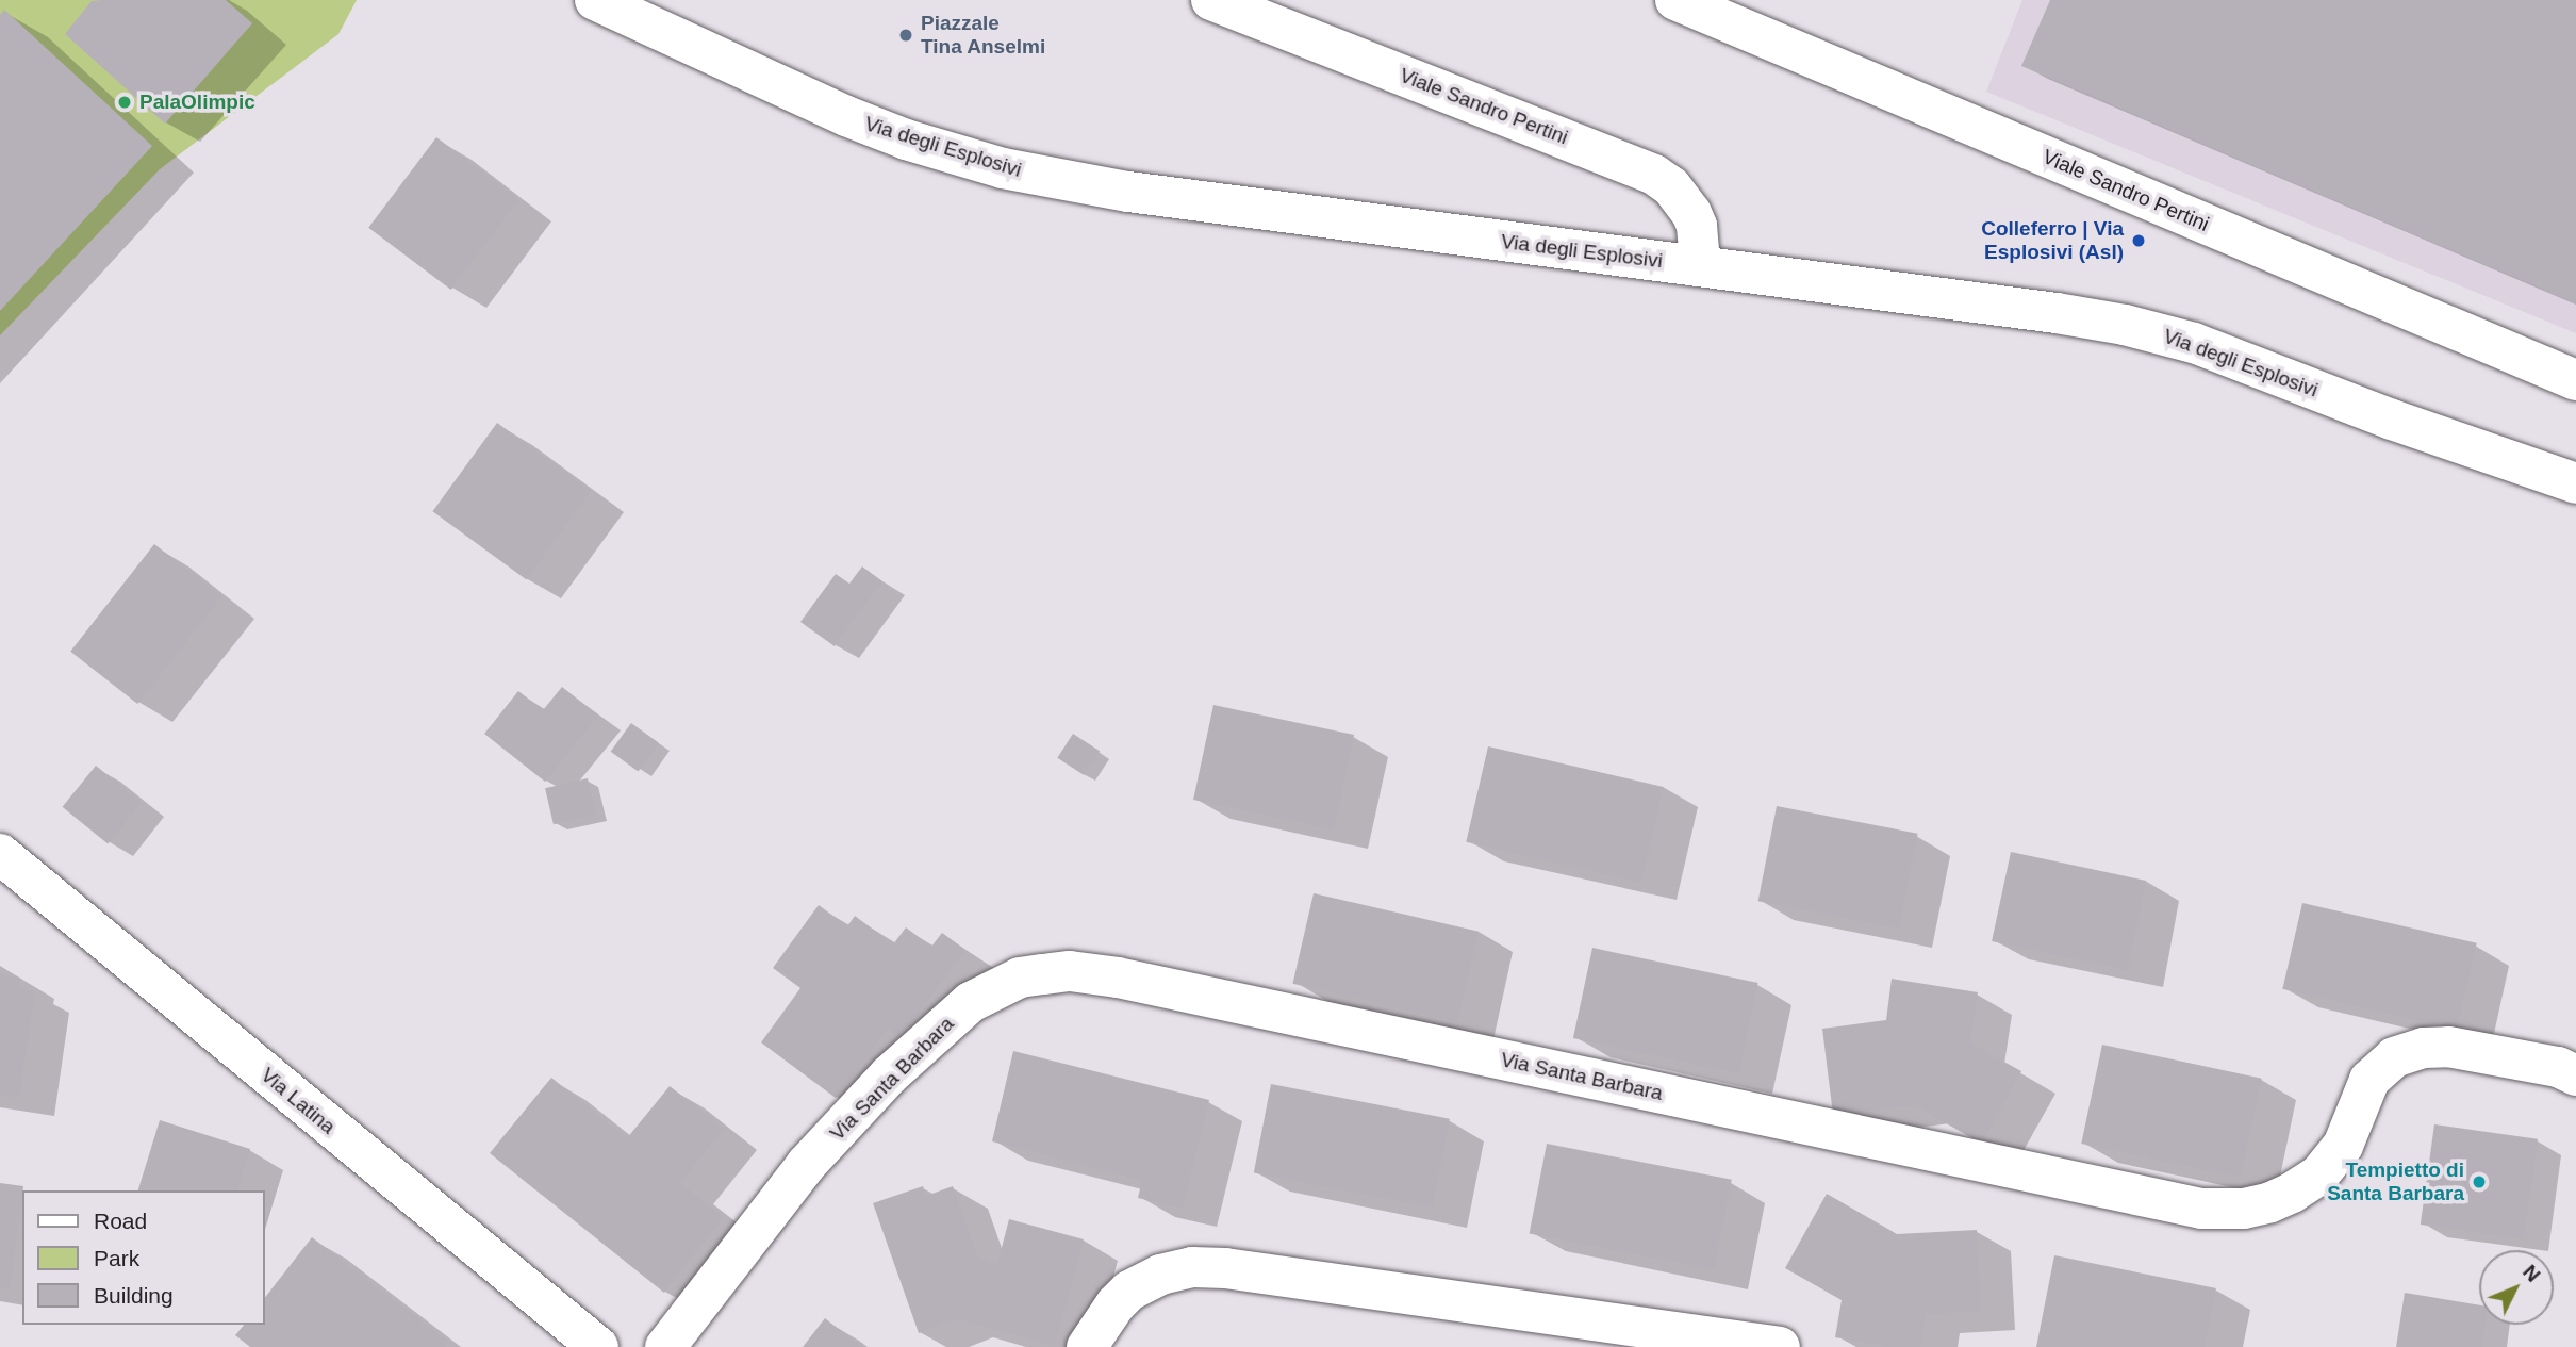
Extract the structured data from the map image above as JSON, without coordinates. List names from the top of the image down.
{
  "streets": {
    "street": [
      "Viale Sandro Pertini",
      "Via degli Esplosivi",
      "Via Santa Barbara",
      "Via Latina"
    ]
  },
  "crossings": [
    ["Viale Sandro Pertini", "Via degli Esplosivi"]
  ],
  "places": [
    "Piazzale Tina Anselmi",
    "PalaOlimpic",
    "Colleferro | Via Esplosivi (Asl)",
    "Tempietto di Santa Barbara"
  ],
  "legend": ["Road", "Park", "Building"],
  "north": "top right"
}
